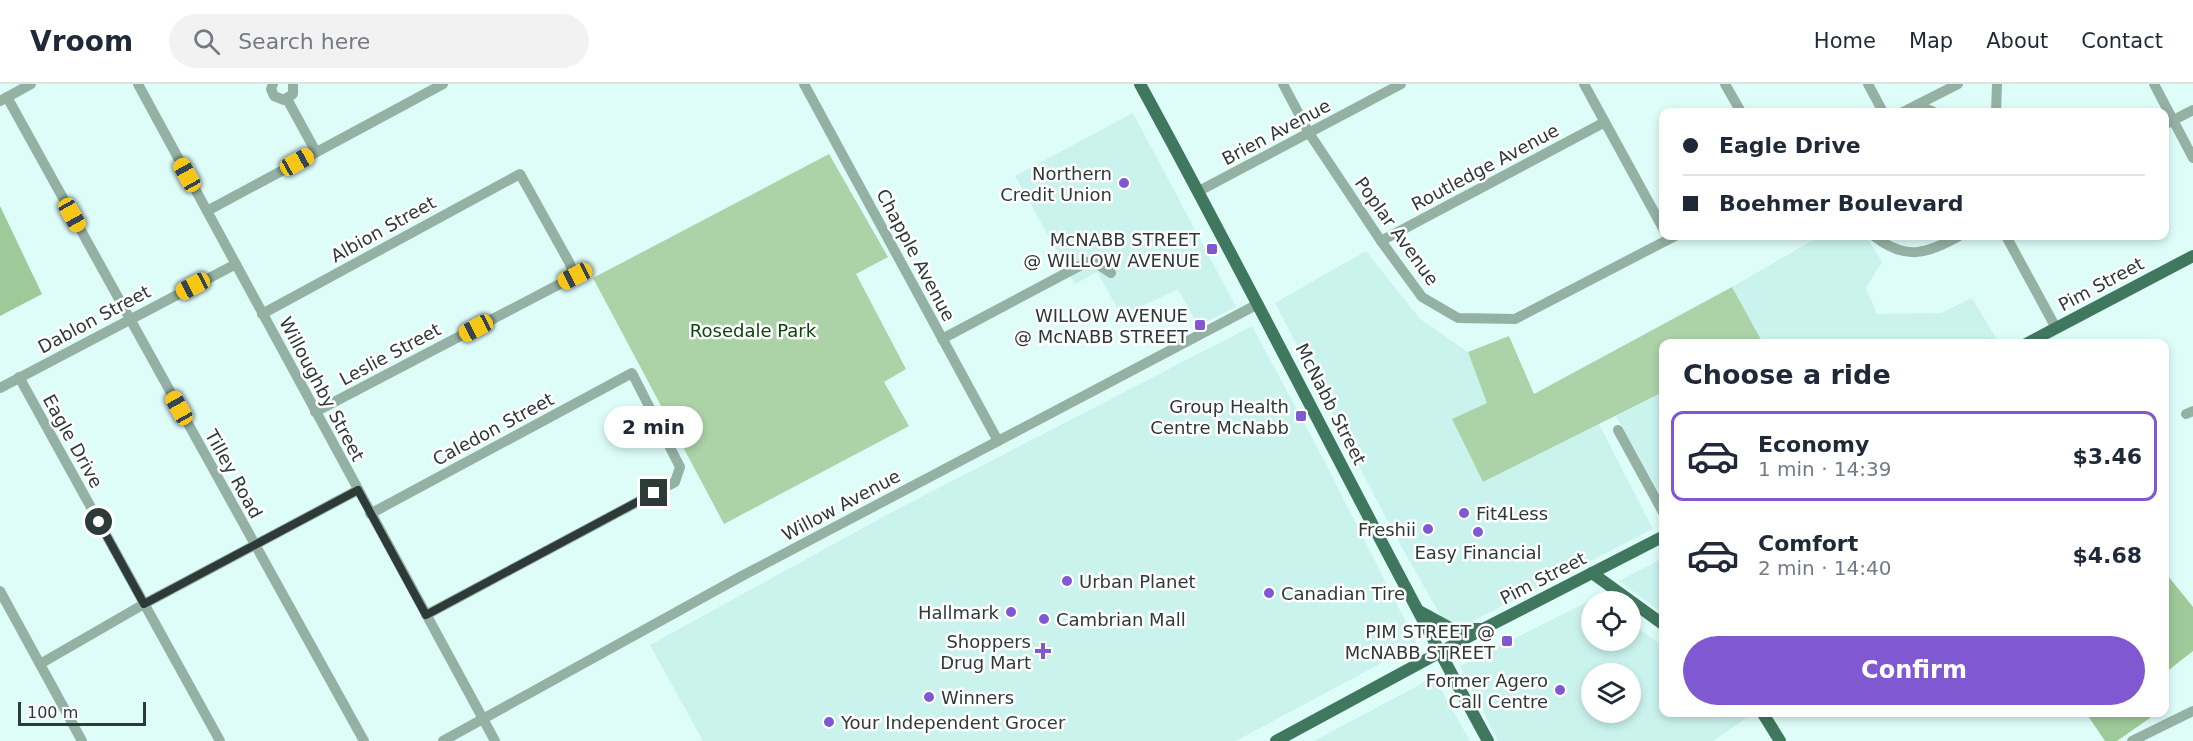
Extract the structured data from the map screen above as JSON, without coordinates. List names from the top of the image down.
{
  "streets": {
    "main road": ["Pim Street", "McNabb Street"],
    "street": [
      "Brien Avenue",
      "Routledge Avenue",
      "Albion Street",
      "Poplar Avenue",
      "Chapple Avenue",
      "Dablon Street",
      "Leslie Street",
      "Willoughby Street",
      "Caledon Street",
      "Eagle Drive",
      "Tilley Road",
      "Willow Avenue"
    ]
  },
  "crossings": [
    ["Brien Avenue", "Poplar Avenue"],
    ["Brien Avenue", "McNabb Street"],
    ["Routledge Avenue", "Poplar Avenue"],
    ["Albion Street", "Leslie Street"],
    ["Albion Street", "Willoughby Street"],
    ["Chapple Avenue", "Willow Avenue"],
    ["Pim Street", "McNabb Street"],
    ["Dablon Street", "Willoughby Street"],
    ["Dablon Street", "Eagle Drive"],
    ["Dablon Street", "Tilley Road"],
    ["Leslie Street", "Willoughby Street"],
    ["Willoughby Street", "Caledon Street"],
    ["Willoughby Street", "Willow Avenue"],
    ["McNabb Street", "Willow Avenue"]
  ],
  "parks": ["Rosedale Park"],
  "places": {
    "other": [
      "Northern Credit Union",
      "Fit4Less",
      "Freshii",
      "Easy Financial",
      "Urban Planet",
      "Canadian Tire",
      "Hallmark",
      "Cambrian Mall",
      "Former Agero Call Centre",
      "Winners",
      "Your Independent Grocer"
    ],
    "transit": [
      "McNABB STREET @ WILLOW AVENUE",
      "WILLOW AVENUE @ McNABB STREET",
      "Group Health Centre McNabb",
      "PIM STREET @ McNABB STREET"
    ],
    "health": ["Shoppers Drug Mart"]
  },
  "scale_bar": "100 m",
  "page": {
    "header": "Vroom",
    "search": "Search here",
    "nav": [
      "Home",
      "Map",
      "About",
      "Contact"
    ],
    "banner": ["Eagle Drive", "Boehmer Boulevard"],
    "heading": "Choose a ride",
    "bubble": "2 min",
    "list": [
      {
        "name": "Economy",
        "note": "1 min · 14:39",
        "value": "$3.46"
      },
      {
        "name": "Comfort",
        "note": "2 min · 14:40",
        "value": "$4.68"
      }
    ],
    "buttons": "Confirm",
    "scale": "100 m"
  }
}
